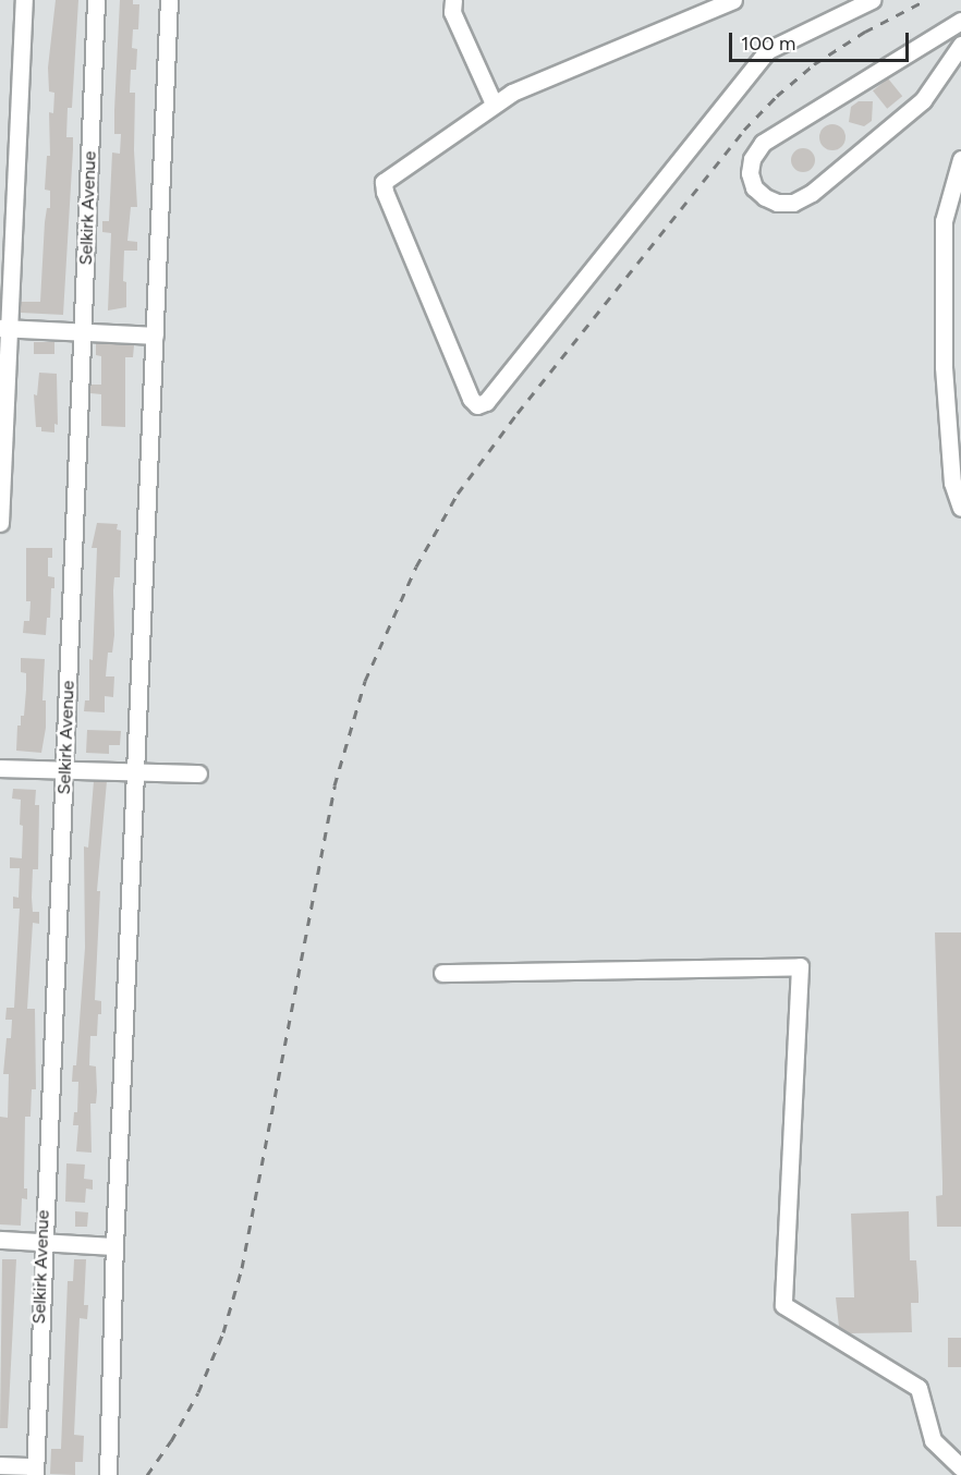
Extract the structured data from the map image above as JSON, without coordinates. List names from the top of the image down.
{
  "streets": {
    "street": ["Selkirk Avenue"]
  },
  "scale_bar": "100 m"
}
